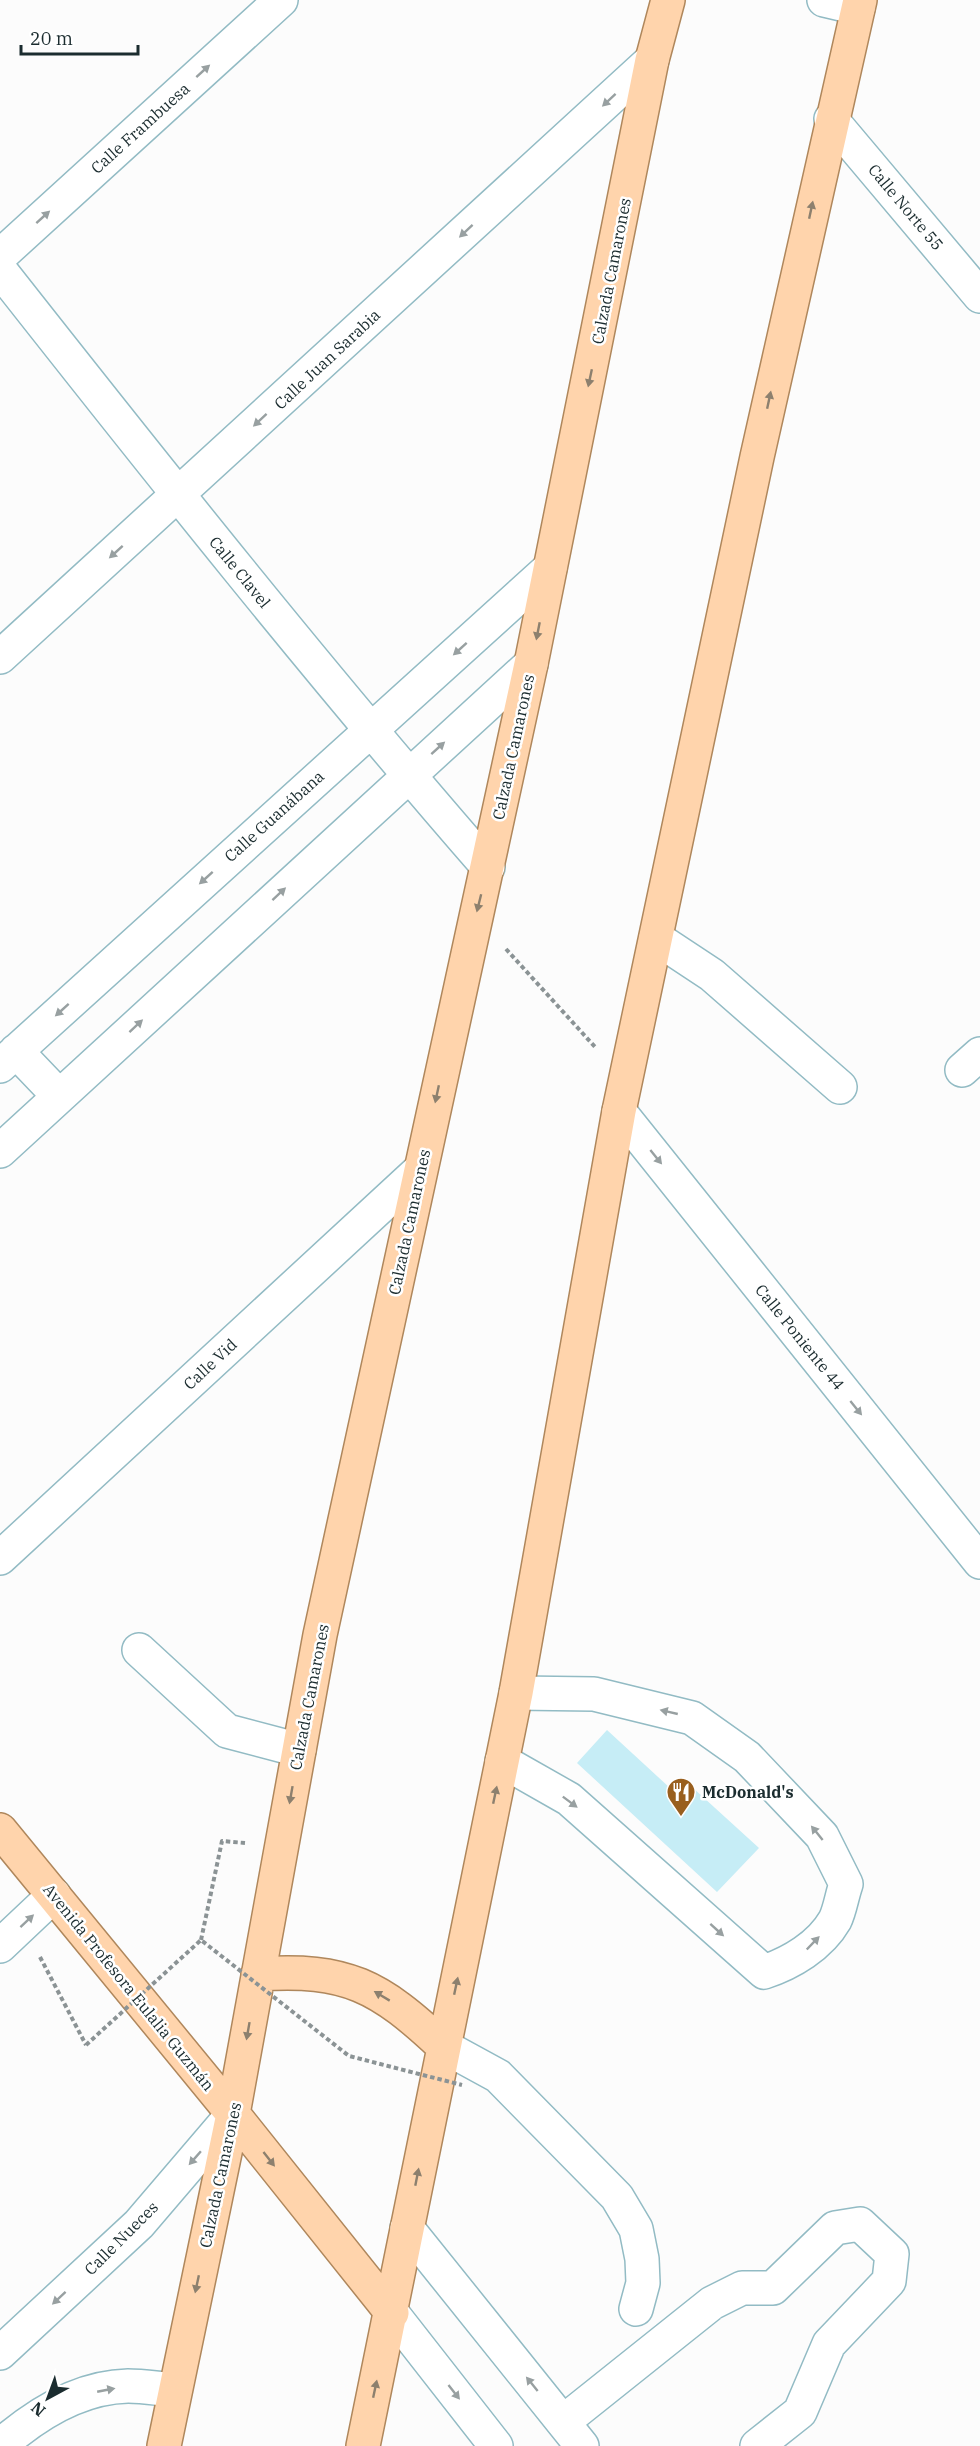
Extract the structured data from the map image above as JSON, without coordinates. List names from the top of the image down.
{
  "streets": {
    "main road": ["Calzada Camarones", "Avenida Profesora Eulalia Guzmán"],
    "street": [
      "Calle Frambuesa",
      "Calle Norte 55",
      "Calle Juan Sarabia",
      "Calle Clavel",
      "Calle Guanábana",
      "Calle Poniente 44",
      "Calle Vid",
      "Calle Nueces"
    ]
  },
  "crossings": [
    ["Calzada Camarones", "Calle Juan Sarabia"],
    ["Calzada Camarones", "Calle Clavel"],
    ["Calzada Camarones", "Calle Guanábana"],
    ["Calzada Camarones", "Calle Vid"],
    ["Calzada Camarones", "Avenida Profesora Eulalia Guzmán"],
    ["Calzada Camarones", "Calle Nueces"],
    ["Calle Juan Sarabia", "Calle Clavel"],
    ["Calle Clavel", "Calle Guanábana"],
    ["Avenida Profesora Eulalia Guzmán", "Calle Nueces"]
  ],
  "one_way": [
    "Calle Frambuesa",
    "Calle Juan Sarabia",
    "Calle Poniente 44",
    "Avenida Profesora Eulalia Guzmán",
    "Calle Nueces"
  ],
  "places": {
    "restaurant": ["McDonald's"]
  },
  "scale_bar": "20 m",
  "north": "bottom left"
}
